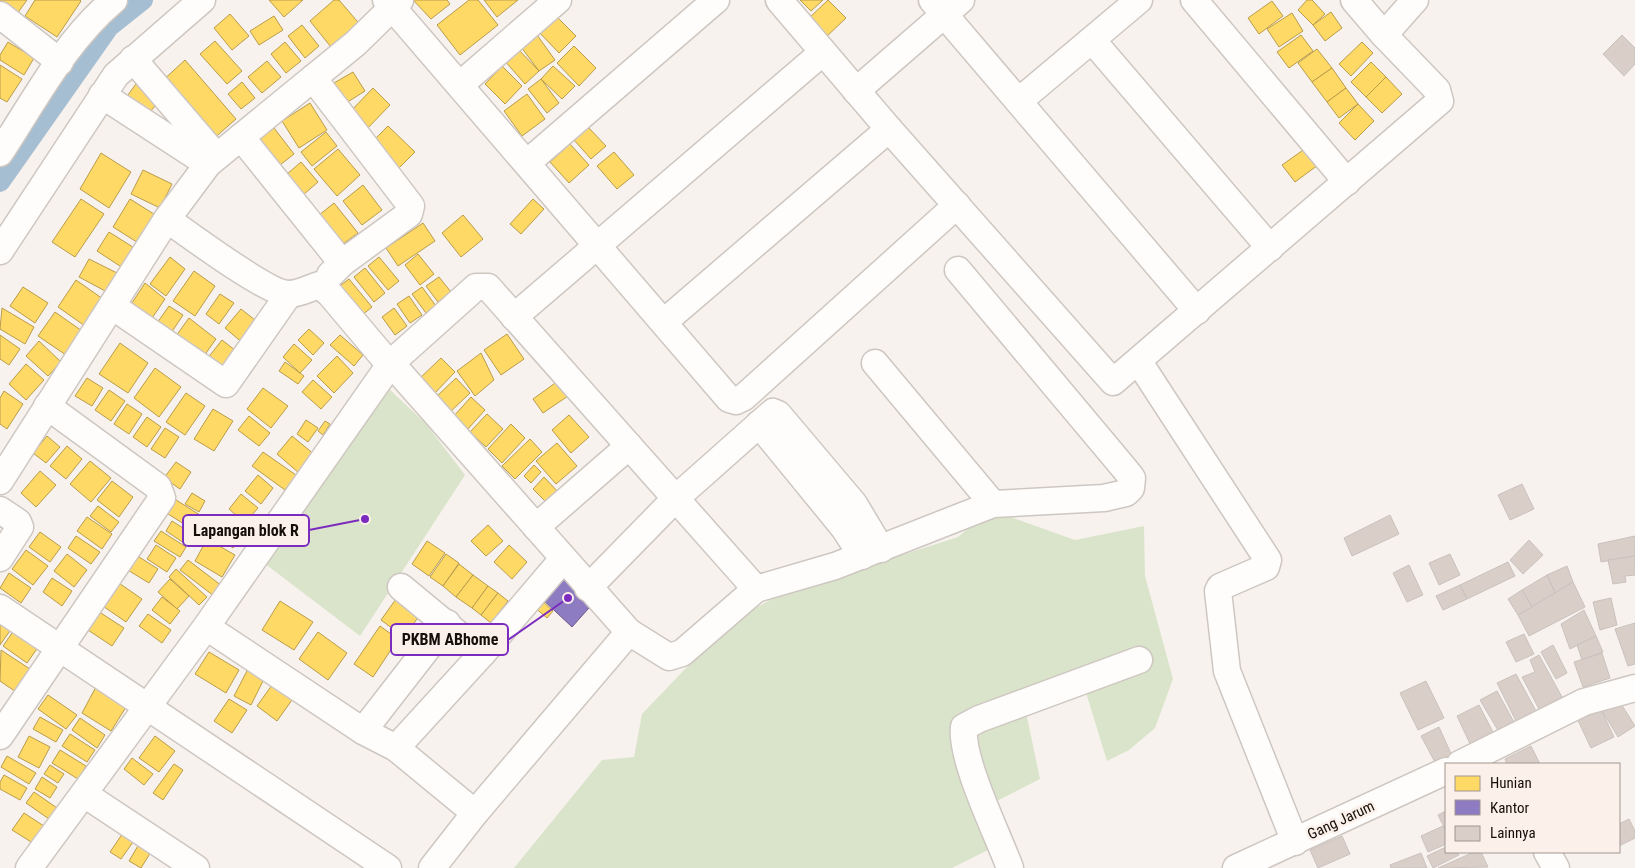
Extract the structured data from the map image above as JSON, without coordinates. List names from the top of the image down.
{
  "streets": {
    "street": ["Gang Jarum"]
  },
  "places": ["Lapangan blok R", "PKBM ABhome"],
  "legend": ["Hunian", "Kantor", "Lainnya"]
}
